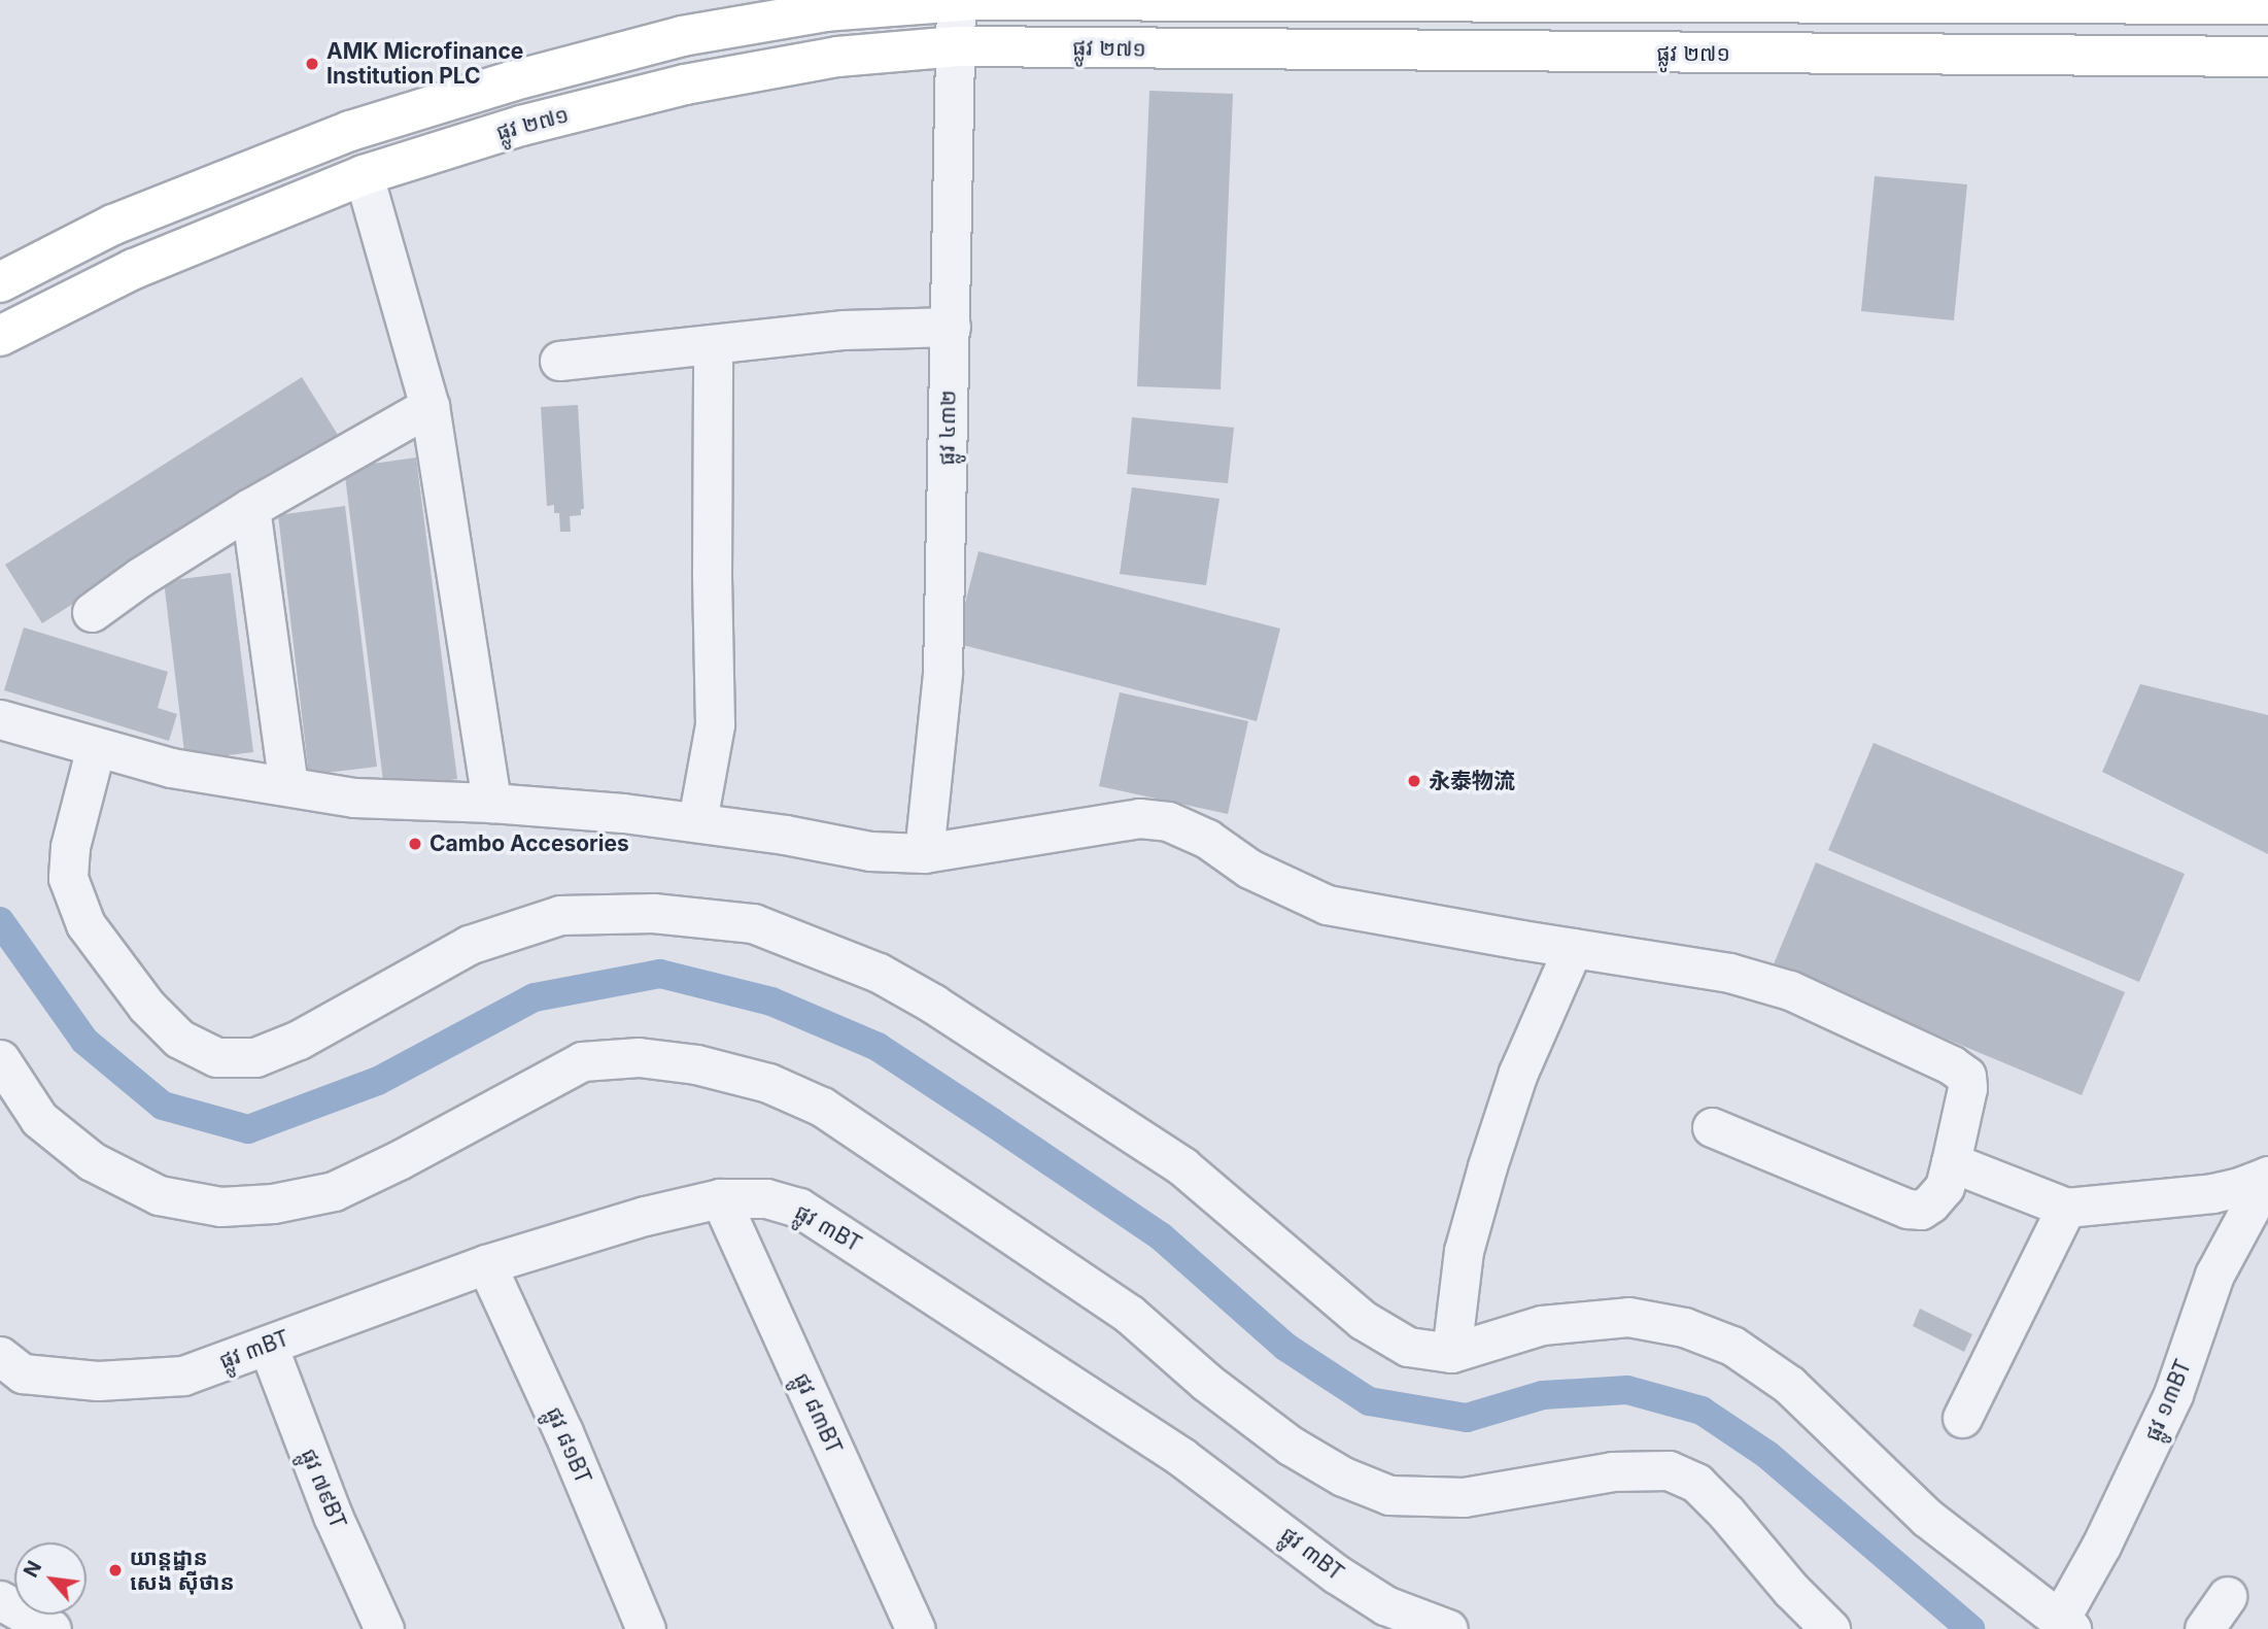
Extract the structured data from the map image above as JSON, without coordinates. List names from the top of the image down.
{
  "streets": {
    "main road": ["ផ្លូវ ២៧១"],
    "street": [
      "ផ្លូវ ៤៣២",
      "ផ្លូវ ៣BT",
      "ផ្លូវ ១៣BT",
      "ផ្លូវ ៨៣BT",
      "ផ្លូវ ៨១BT",
      "ផ្លូវ ៧៩BT"
    ]
  },
  "crossings": [
    ["ផ្លូវ ២៧១", "ផ្លូវ ៤៣២"],
    ["ផ្លូវ ៣BT", "ផ្លូវ ៨៣BT"],
    ["ផ្លូវ ៣BT", "ផ្លូវ ៨១BT"],
    ["ផ្លូវ ៣BT", "ផ្លូវ ៧៩BT"]
  ],
  "places": [
    "AMK Microfinance Institution PLC",
    "永泰物流",
    "Cambo Accesories",
    "យាន្ដដ្ឋាន សេង ស៊ីថាន"
  ],
  "north": "top left"
}
